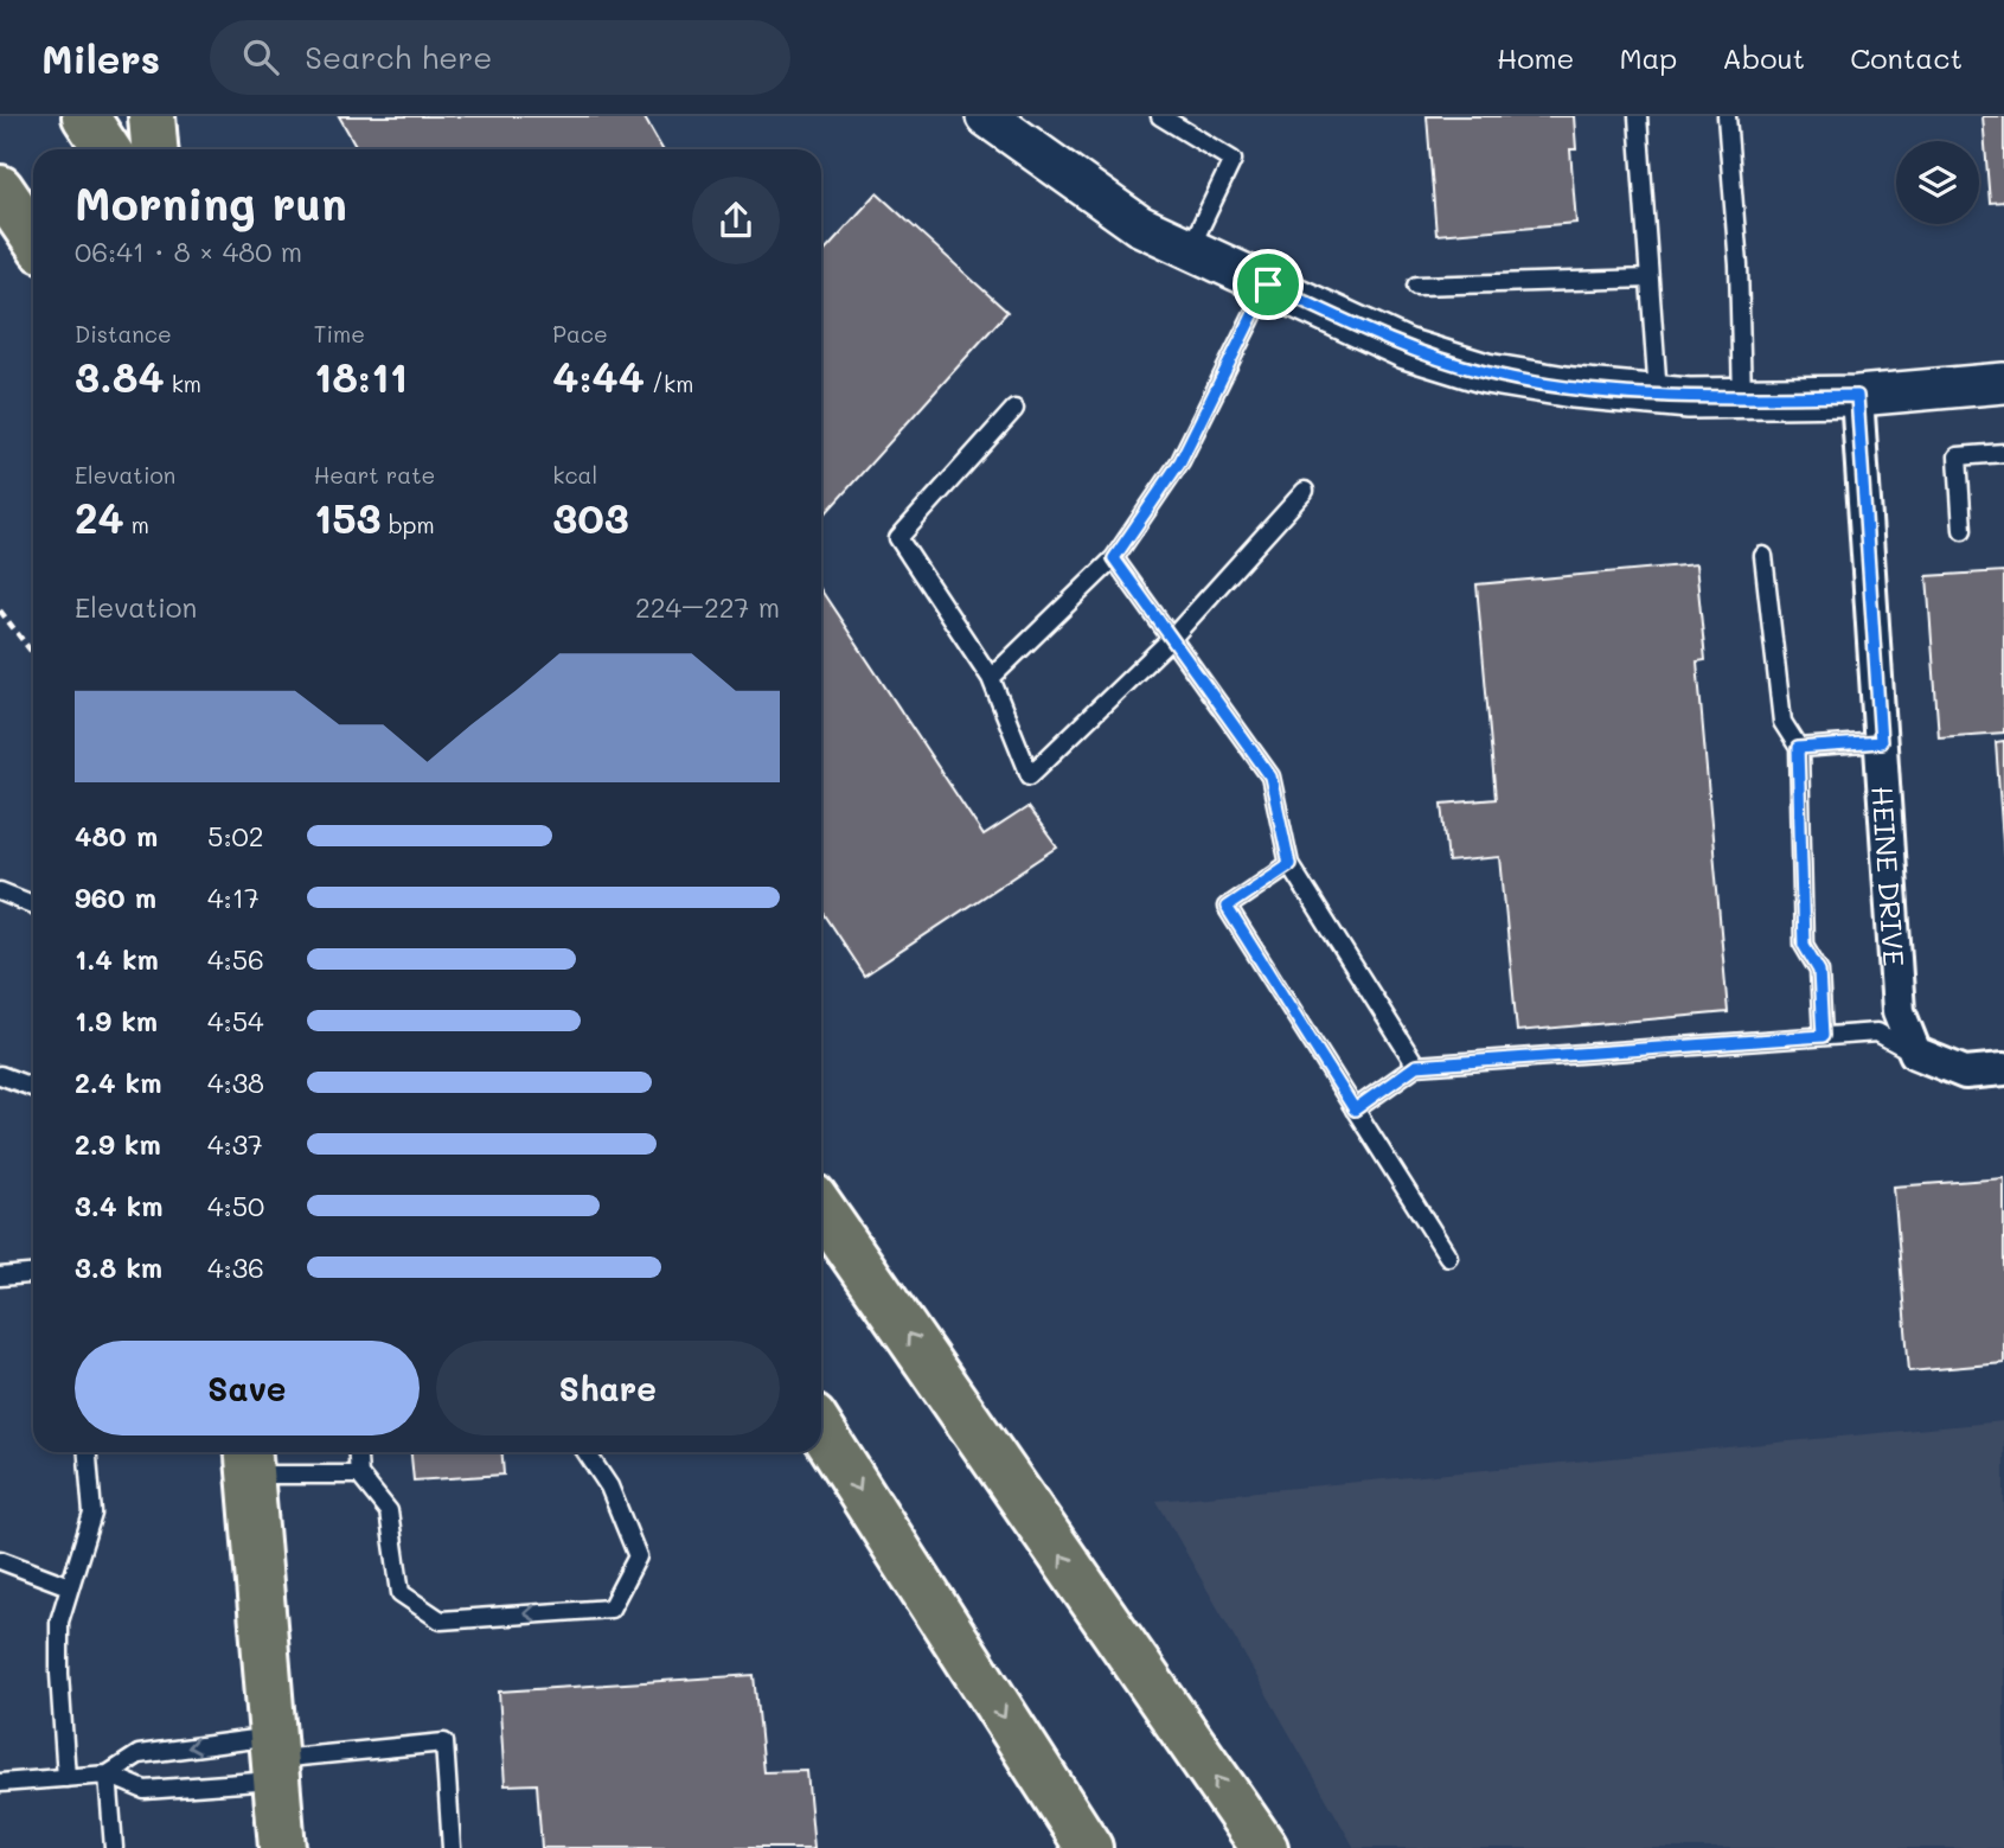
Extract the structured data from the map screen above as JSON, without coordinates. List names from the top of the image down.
{
  "streets": {
    "street": ["HEINE DRIVE"]
  },
  "page": {
    "header": "Milers",
    "search": "Search here",
    "nav": [
      "Home",
      "Map",
      "About",
      "Contact"
    ],
    "heading": ["Morning run", "06:41 · 8 × 480 m"],
    "stats": [
      ["Distance", "3.84 km"],
      ["Time", "18:11"],
      ["Pace", "4:44 /km"],
      ["Elevation", "24 m"],
      ["Heart rate", "153 bpm"],
      ["kcal", "303"]
    ],
    "chart": ["Elevation", "224–227 m"],
    "list": [
      {
        "name": "480 m",
        "note": "5:02"
      },
      {
        "name": "960 m",
        "note": "4:17"
      },
      {
        "name": "1.4 km",
        "note": "4:56"
      },
      {
        "name": "1.9 km",
        "note": "4:54"
      },
      {
        "name": "2.4 km",
        "note": "4:38"
      },
      {
        "name": "2.9 km",
        "note": "4:37"
      },
      {
        "name": "3.4 km",
        "note": "4:50"
      },
      {
        "name": "3.8 km",
        "note": "4:36"
      }
    ],
    "buttons": ["Save", "Share"]
  }
}
